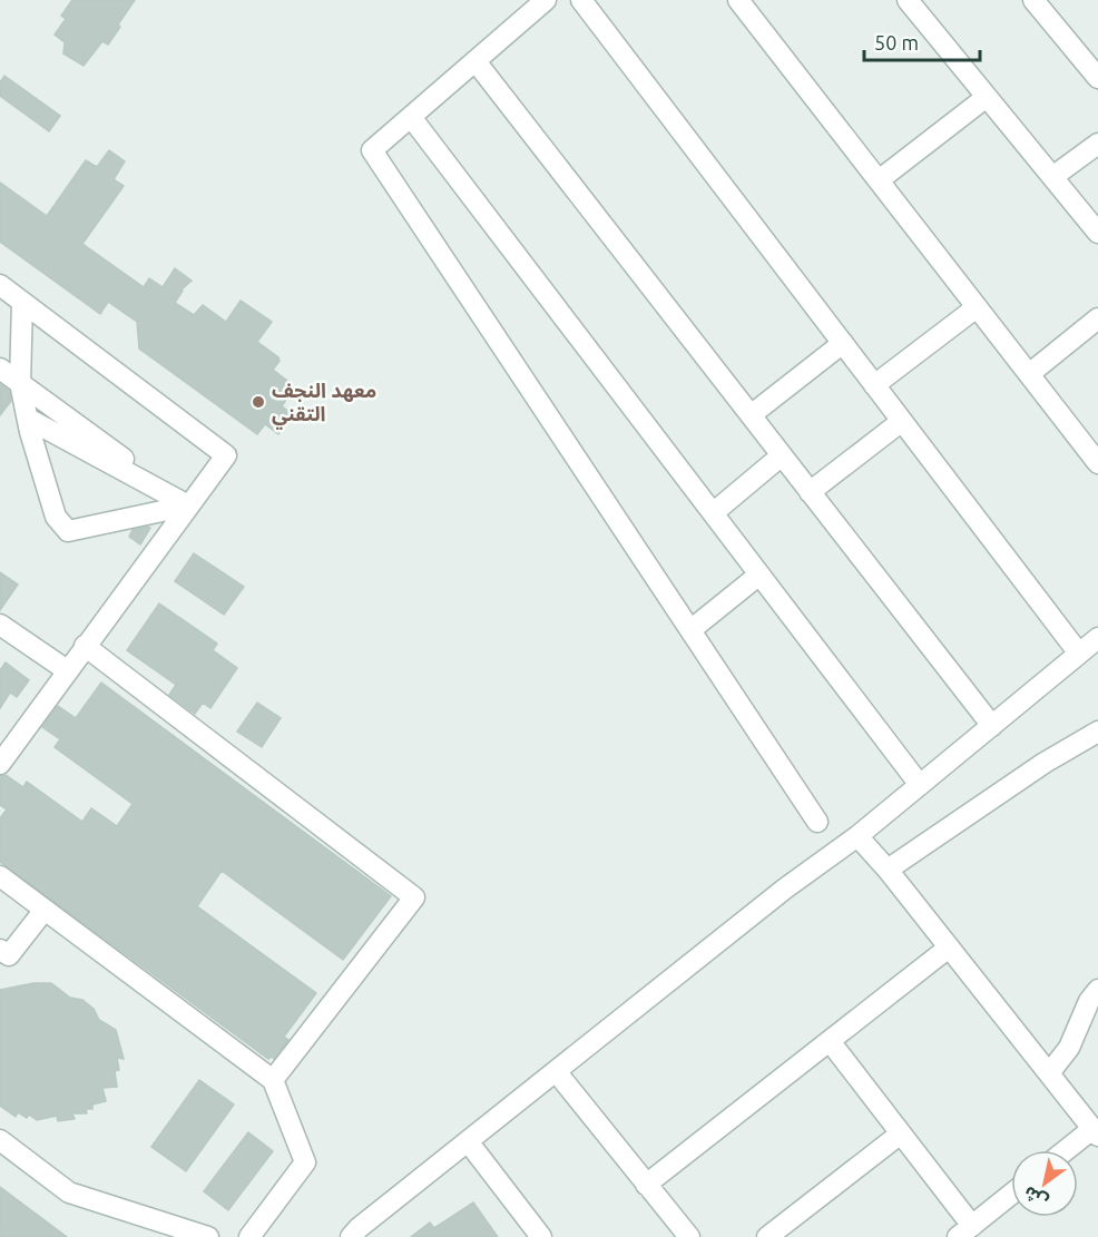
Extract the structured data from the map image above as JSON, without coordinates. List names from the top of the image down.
{
  "places": ["معهد النجف التقني"],
  "scale_bar": "50 m",
  "north": "bottom left"
}
